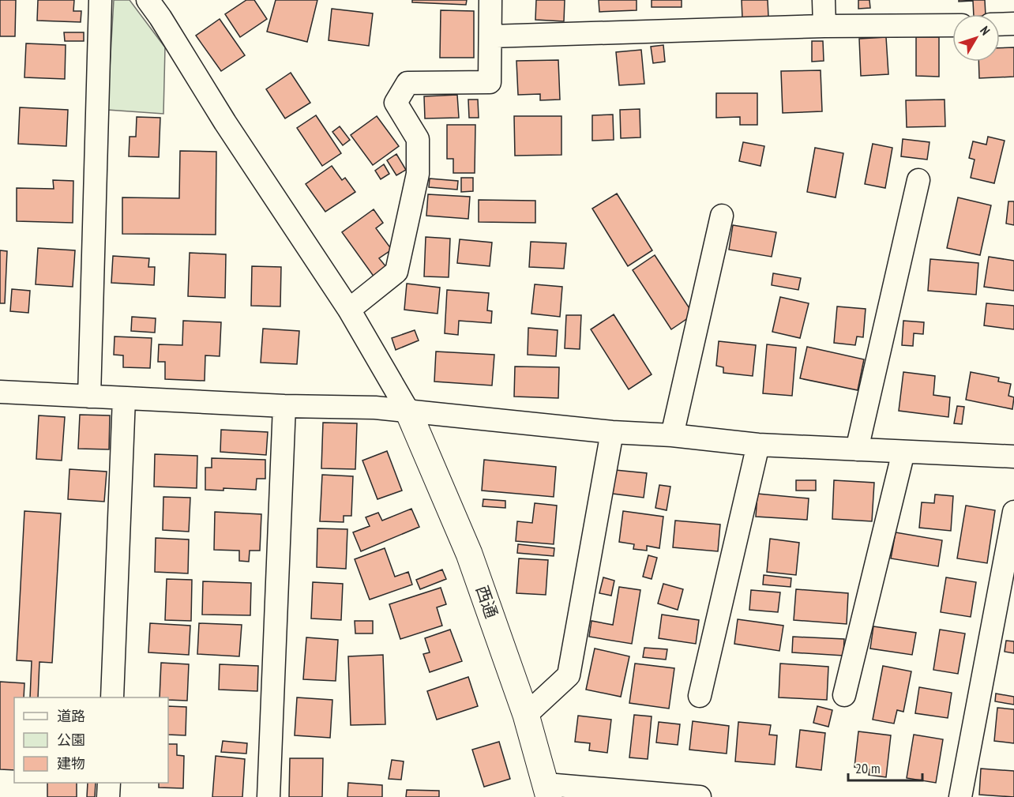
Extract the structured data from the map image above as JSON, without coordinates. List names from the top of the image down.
{
  "streets": {
    "street": ["西通"]
  },
  "legend": ["道路", "公園", "建物"],
  "scale_bar": "20 m",
  "north": "top right"
}
